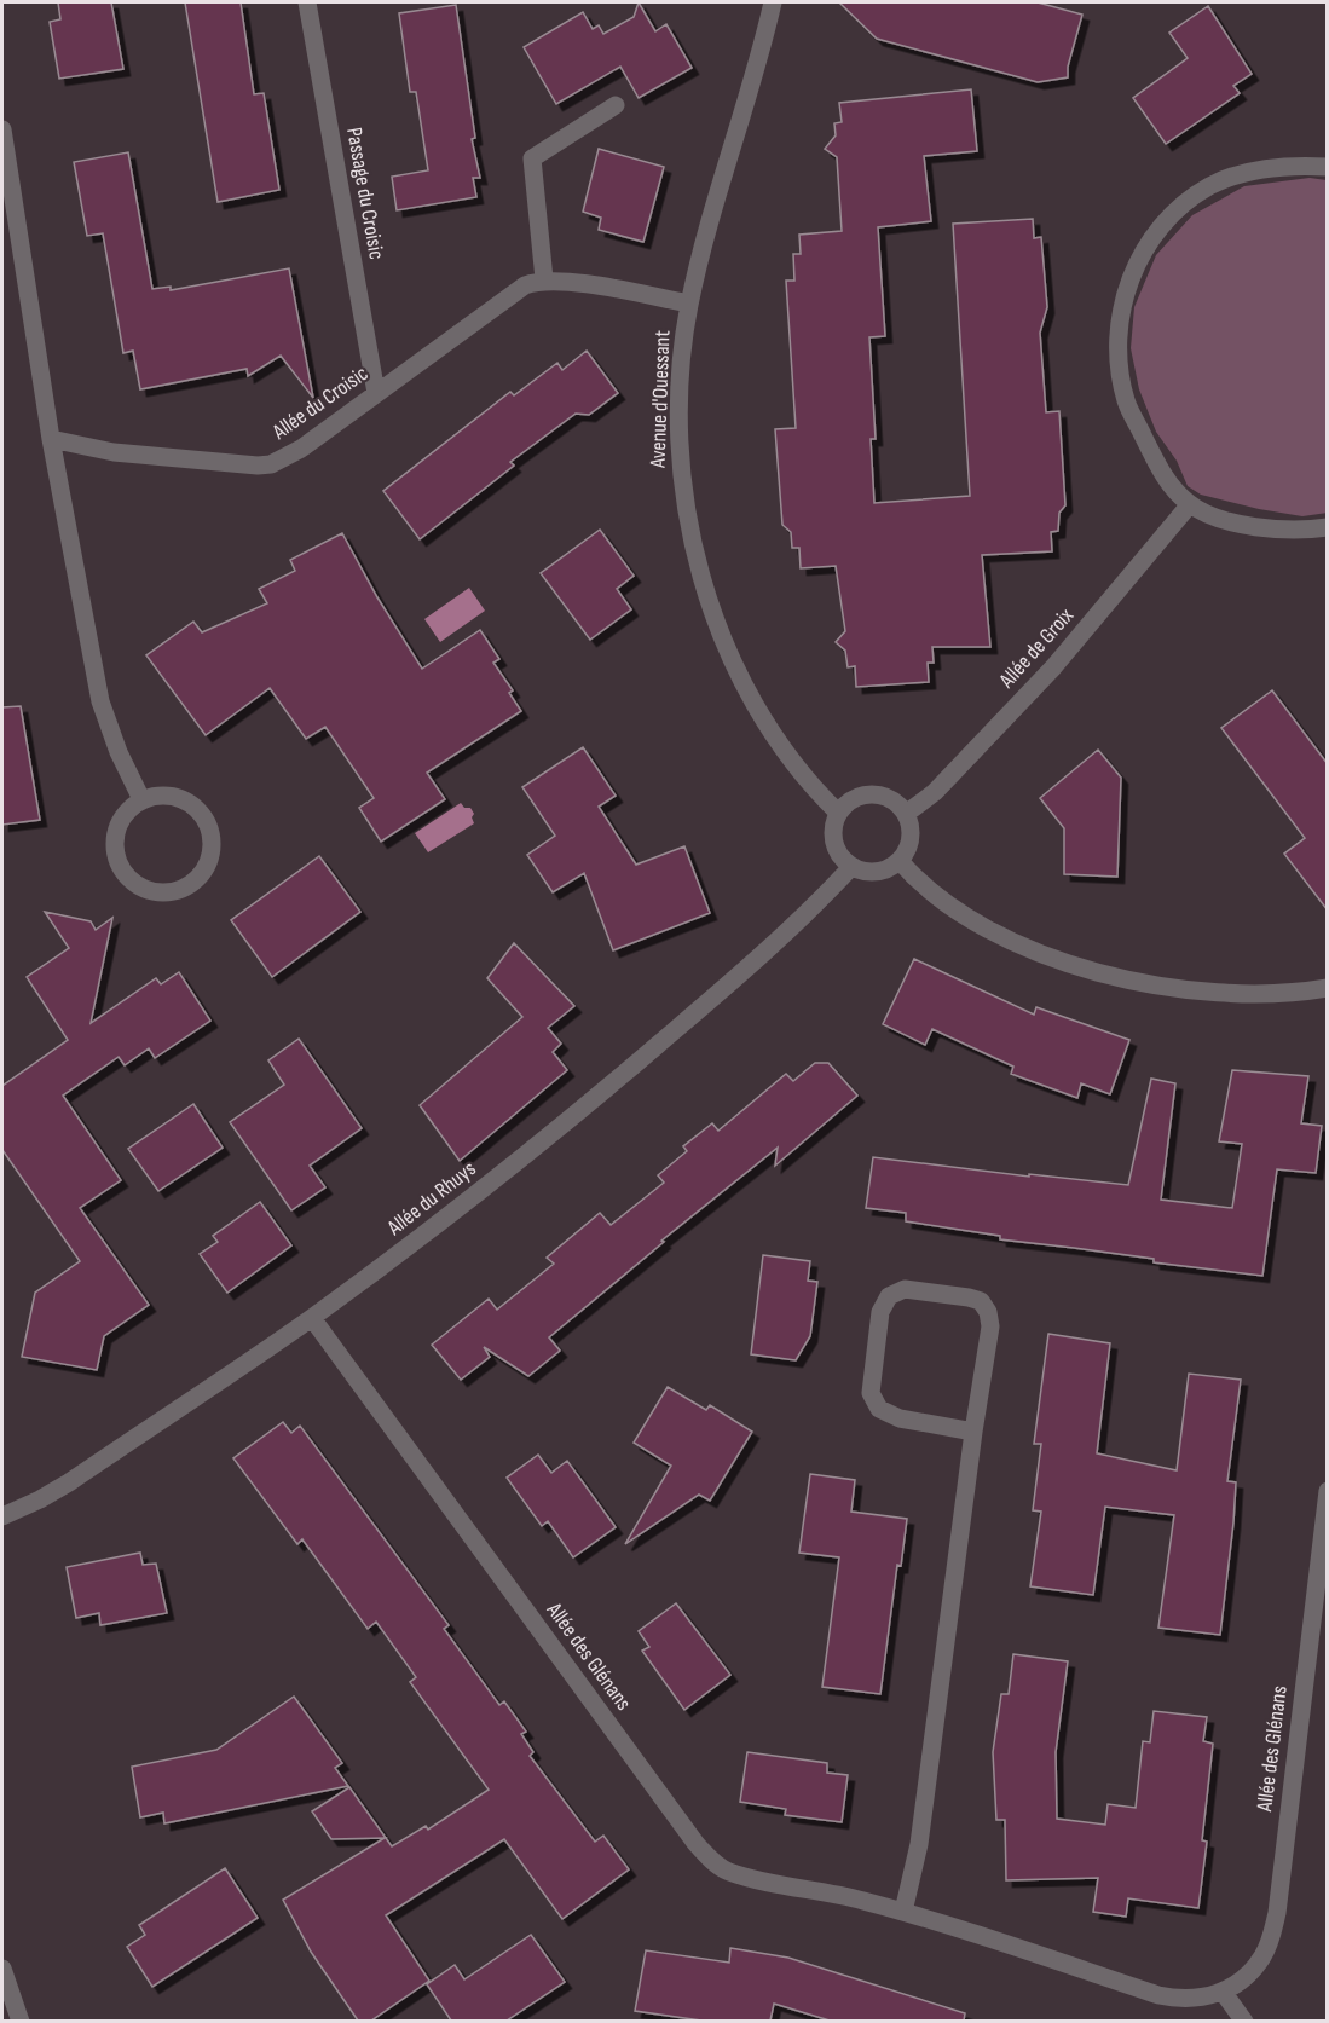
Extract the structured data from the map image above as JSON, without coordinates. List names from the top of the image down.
{
  "streets": {
    "street": [
      "Passage du Croisic",
      "Avenue d'Ouessant",
      "Allée du Croisic",
      "Allée de Groix",
      "Allée du Rhuys",
      "Allée des Glénans"
    ]
  },
  "crossings": [
    ["Passage du Croisic", "Allée du Croisic"],
    ["Avenue d'Ouessant", "Allée de Groix"],
    ["Avenue d'Ouessant", "Allée du Rhuys"],
    ["Allée de Groix", "Allée du Rhuys"],
    ["Allée du Rhuys", "Allée des Glénans"]
  ]
}
